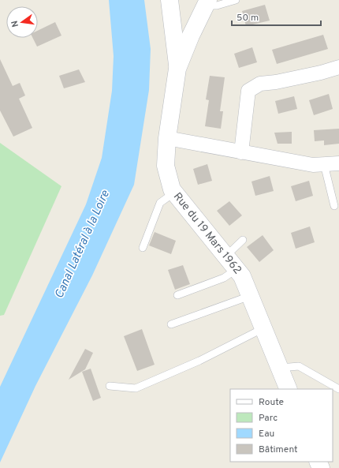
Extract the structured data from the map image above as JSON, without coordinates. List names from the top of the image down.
{
  "streets": {
    "street": ["Rue du 19 Mars 1962"]
  },
  "water": ["Canal Latéral à la Loire"],
  "legend": [
    "Route",
    "Parc",
    "Eau",
    "Bâtiment"
  ],
  "scale_bar": "50 m",
  "north": "left"
}
